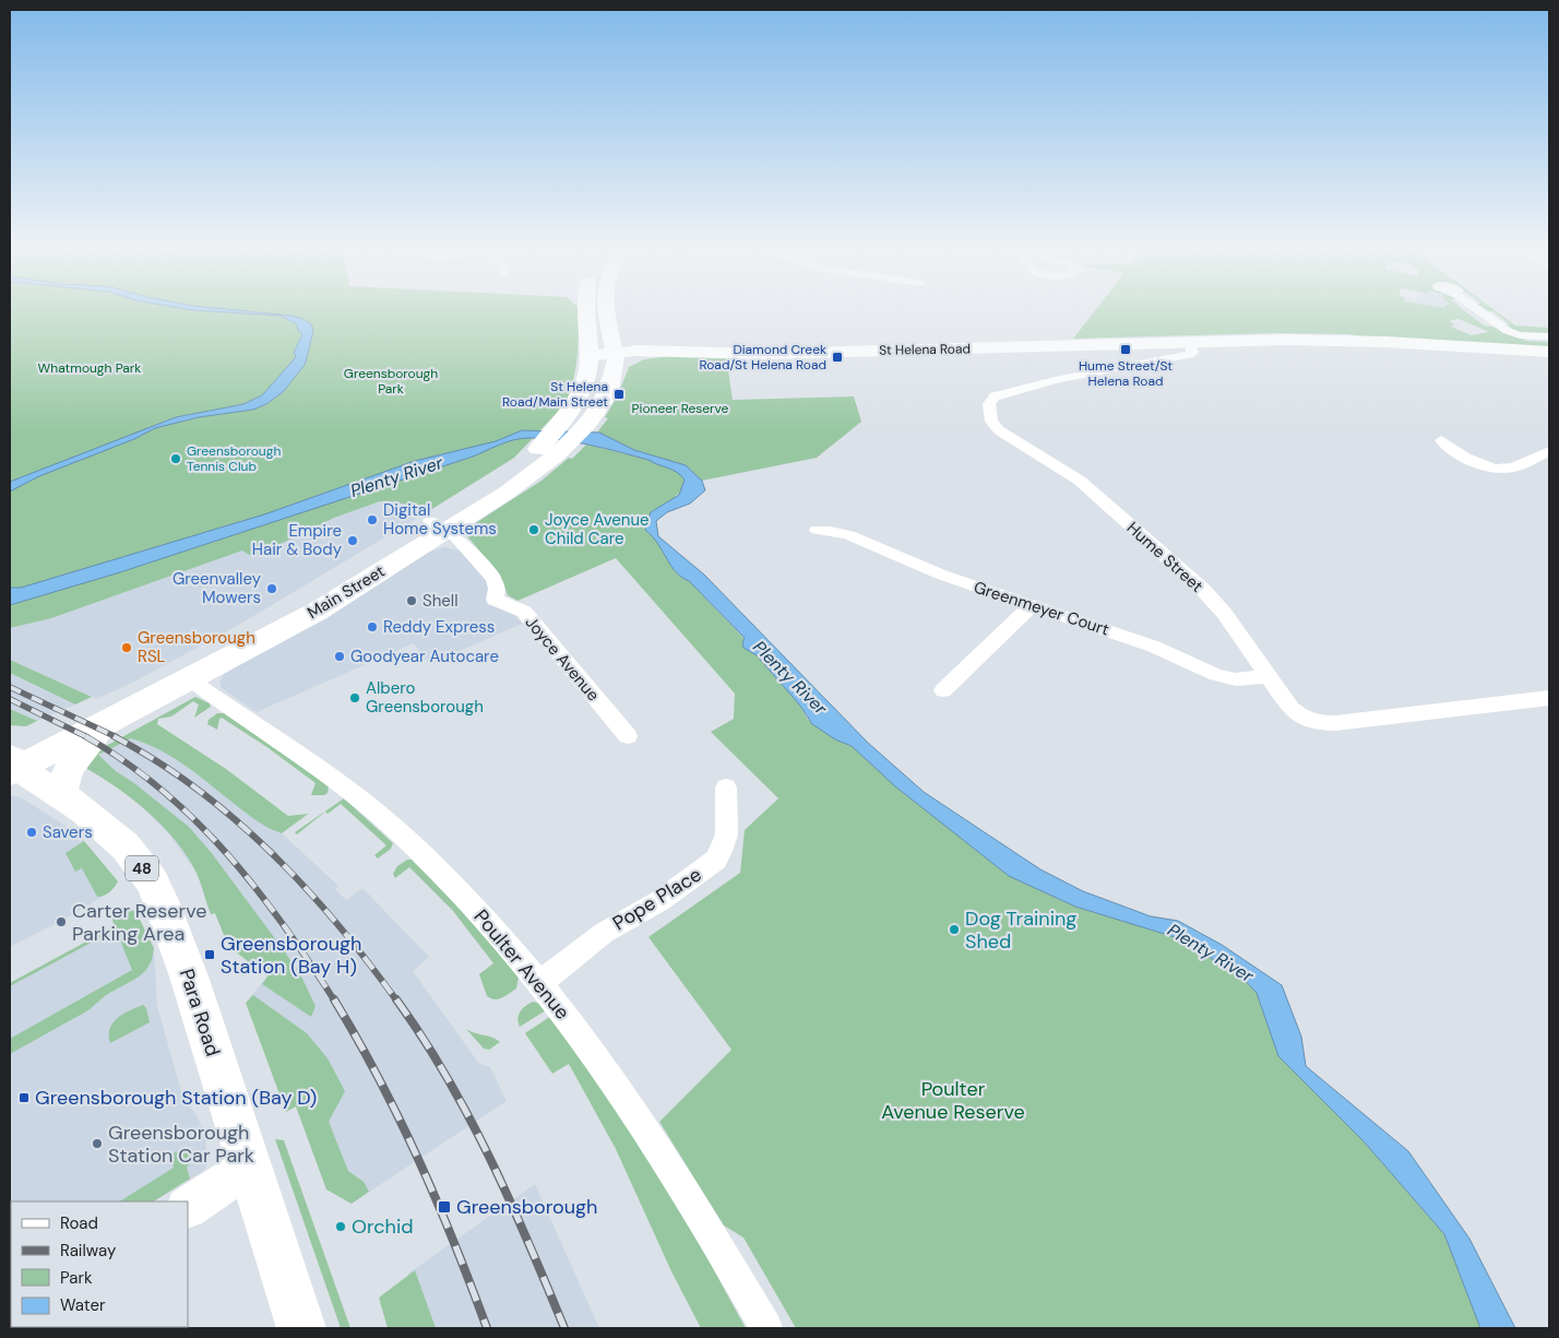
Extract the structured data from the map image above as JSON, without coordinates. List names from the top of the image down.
{
  "streets": {
    "main road": [
      "St Helena Road",
      "Main Street",
      "48",
      "Para Road"
    ],
    "street": [
      "Hume Street",
      "Greenmeyer Court",
      "Joyce Avenue",
      "Pope Place",
      "Poulter Avenue"
    ]
  },
  "crossings": [
    ["St Helena Road", "Hume Street"],
    ["St Helena Road", "Main Street"],
    ["Hume Street", "Greenmeyer Court"],
    ["Main Street", "Joyce Avenue"],
    ["Main Street", "Poulter Avenue"],
    ["Pope Place", "Poulter Avenue"]
  ],
  "water": ["Plenty River"],
  "parks": [
    "Whatmough Park",
    "Greensborough Park",
    "Pioneer Reserve",
    "Poulter Avenue Reserve"
  ],
  "places": {
    "transit": [
      "Hume Street/St Helena Road",
      "Diamond Creek Road/St Helena Road",
      "St Helena Road/Main Street",
      "Greensborough Station (Bay H)",
      "Greensborough Station (Bay D)",
      "Greensborough"
    ],
    "other": [
      "Greensborough Tennis Club",
      "Digital Home Systems",
      "Joyce Avenue Child Care",
      "Empire Hair & Body",
      "Greenvalley Mowers",
      "Shell",
      "Reddy Express",
      "Greensborough RSL",
      "Goodyear Autocare",
      "Albero Greensborough",
      "Savers",
      "Carter Reserve Parking Area",
      "Dog Training Shed",
      "Greensborough Station Car Park",
      "Orchid"
    ]
  },
  "legend": [
    "Road",
    "Railway",
    "Park",
    "Water"
  ]
}
